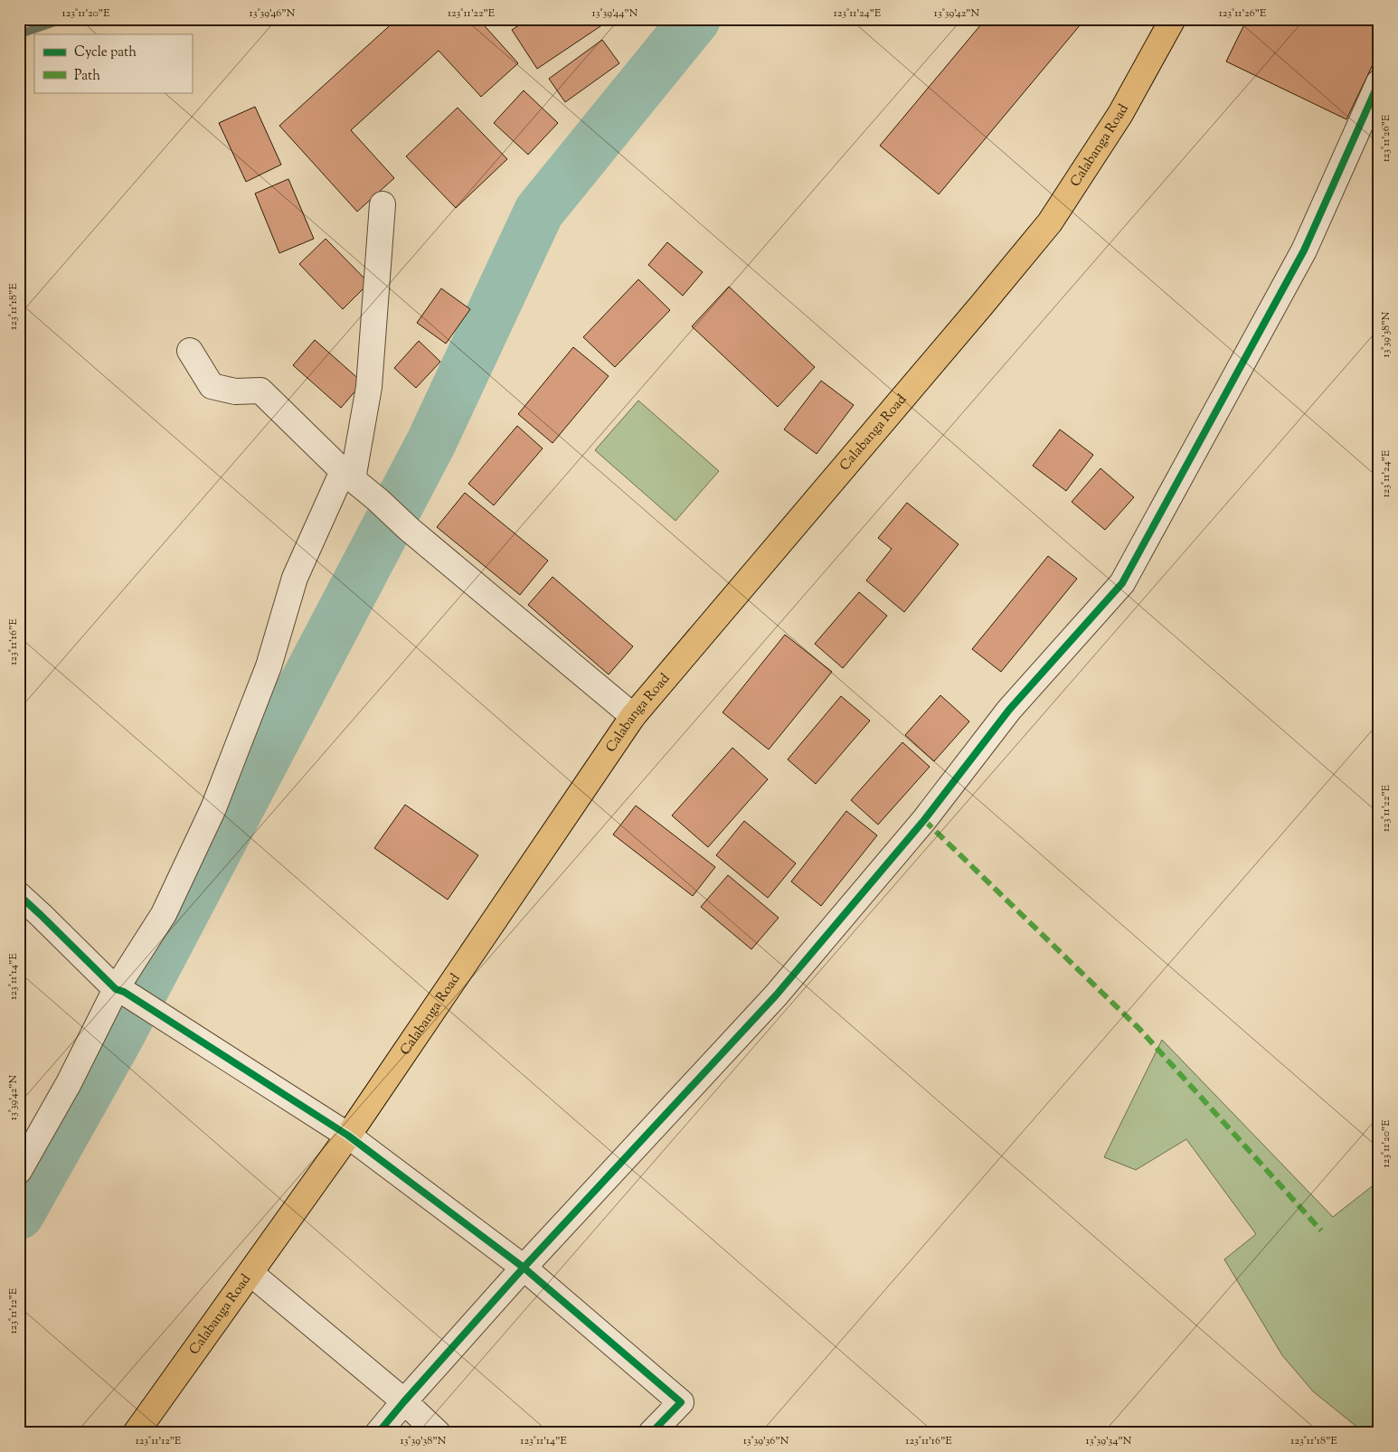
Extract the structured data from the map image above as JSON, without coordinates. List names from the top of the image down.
{
  "streets": {
    "main road": ["Calabanga Road"]
  },
  "legend": ["Cycle path", "Path"],
  "coordinates": [
    "123°11'20\"E",
    "13°39'46\"N",
    "123°11'22\"E",
    "13°39'44\"N",
    "123°11'24\"E",
    "13°39'42\"N",
    "123°11'26\"E",
    "123°11'18\"E",
    "13°39'38\"N",
    "123°11'16\"E",
    "123°11'14\"E",
    "123°11'12\"E",
    "13°39'36\"N",
    "13°39'34\"N"
  ]
}
